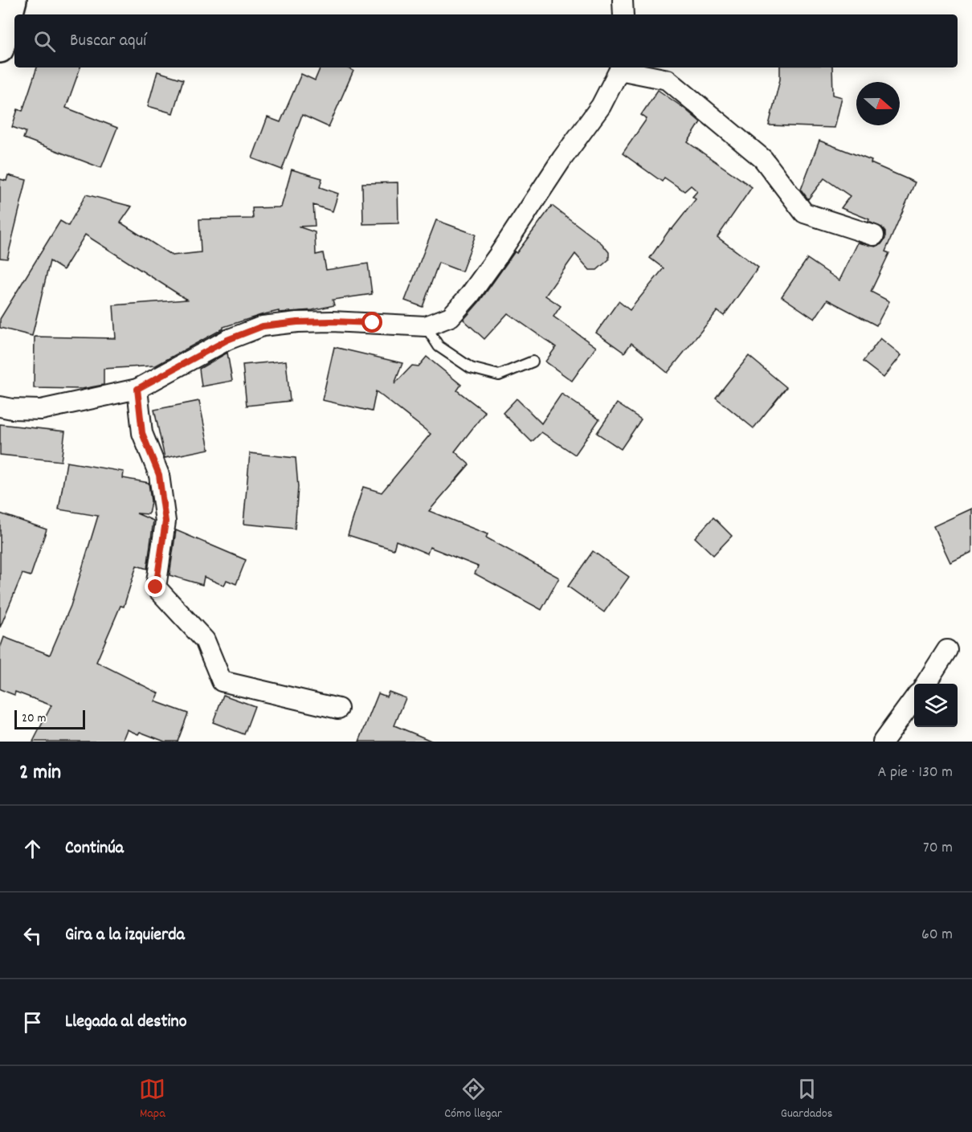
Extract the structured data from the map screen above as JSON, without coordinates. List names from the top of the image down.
{
  "scale_bar": "20 m",
  "north": "right",
  "page": {
    "search": "Buscar aquí",
    "scale": "20 m",
    "heading": ["2 min", "A pie · 130 m"],
    "list": [
      ["Continúa", "70 m"],
      ["Gira a la izquierda", "60 m"],
      "Llegada al destino"
    ],
    "nav": ["Mapa", "Cómo llegar", "Guardados"]
  }
}
